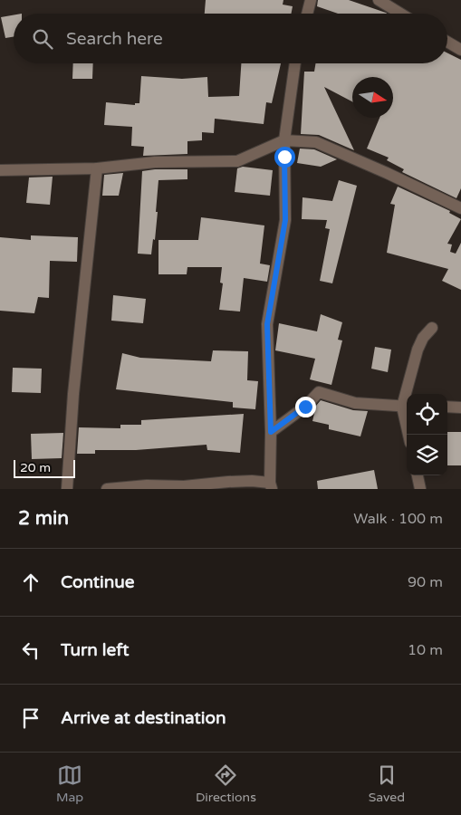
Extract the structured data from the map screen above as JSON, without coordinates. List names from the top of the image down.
{
  "scale_bar": "20 m",
  "north": "right",
  "page": {
    "search": "Search here",
    "scale": "20 m",
    "heading": ["2 min", "Walk · 100 m"],
    "list": [
      ["Continue", "90 m"],
      ["Turn left", "10 m"],
      "Arrive at destination"
    ],
    "nav": ["Map", "Directions", "Saved"]
  }
}
